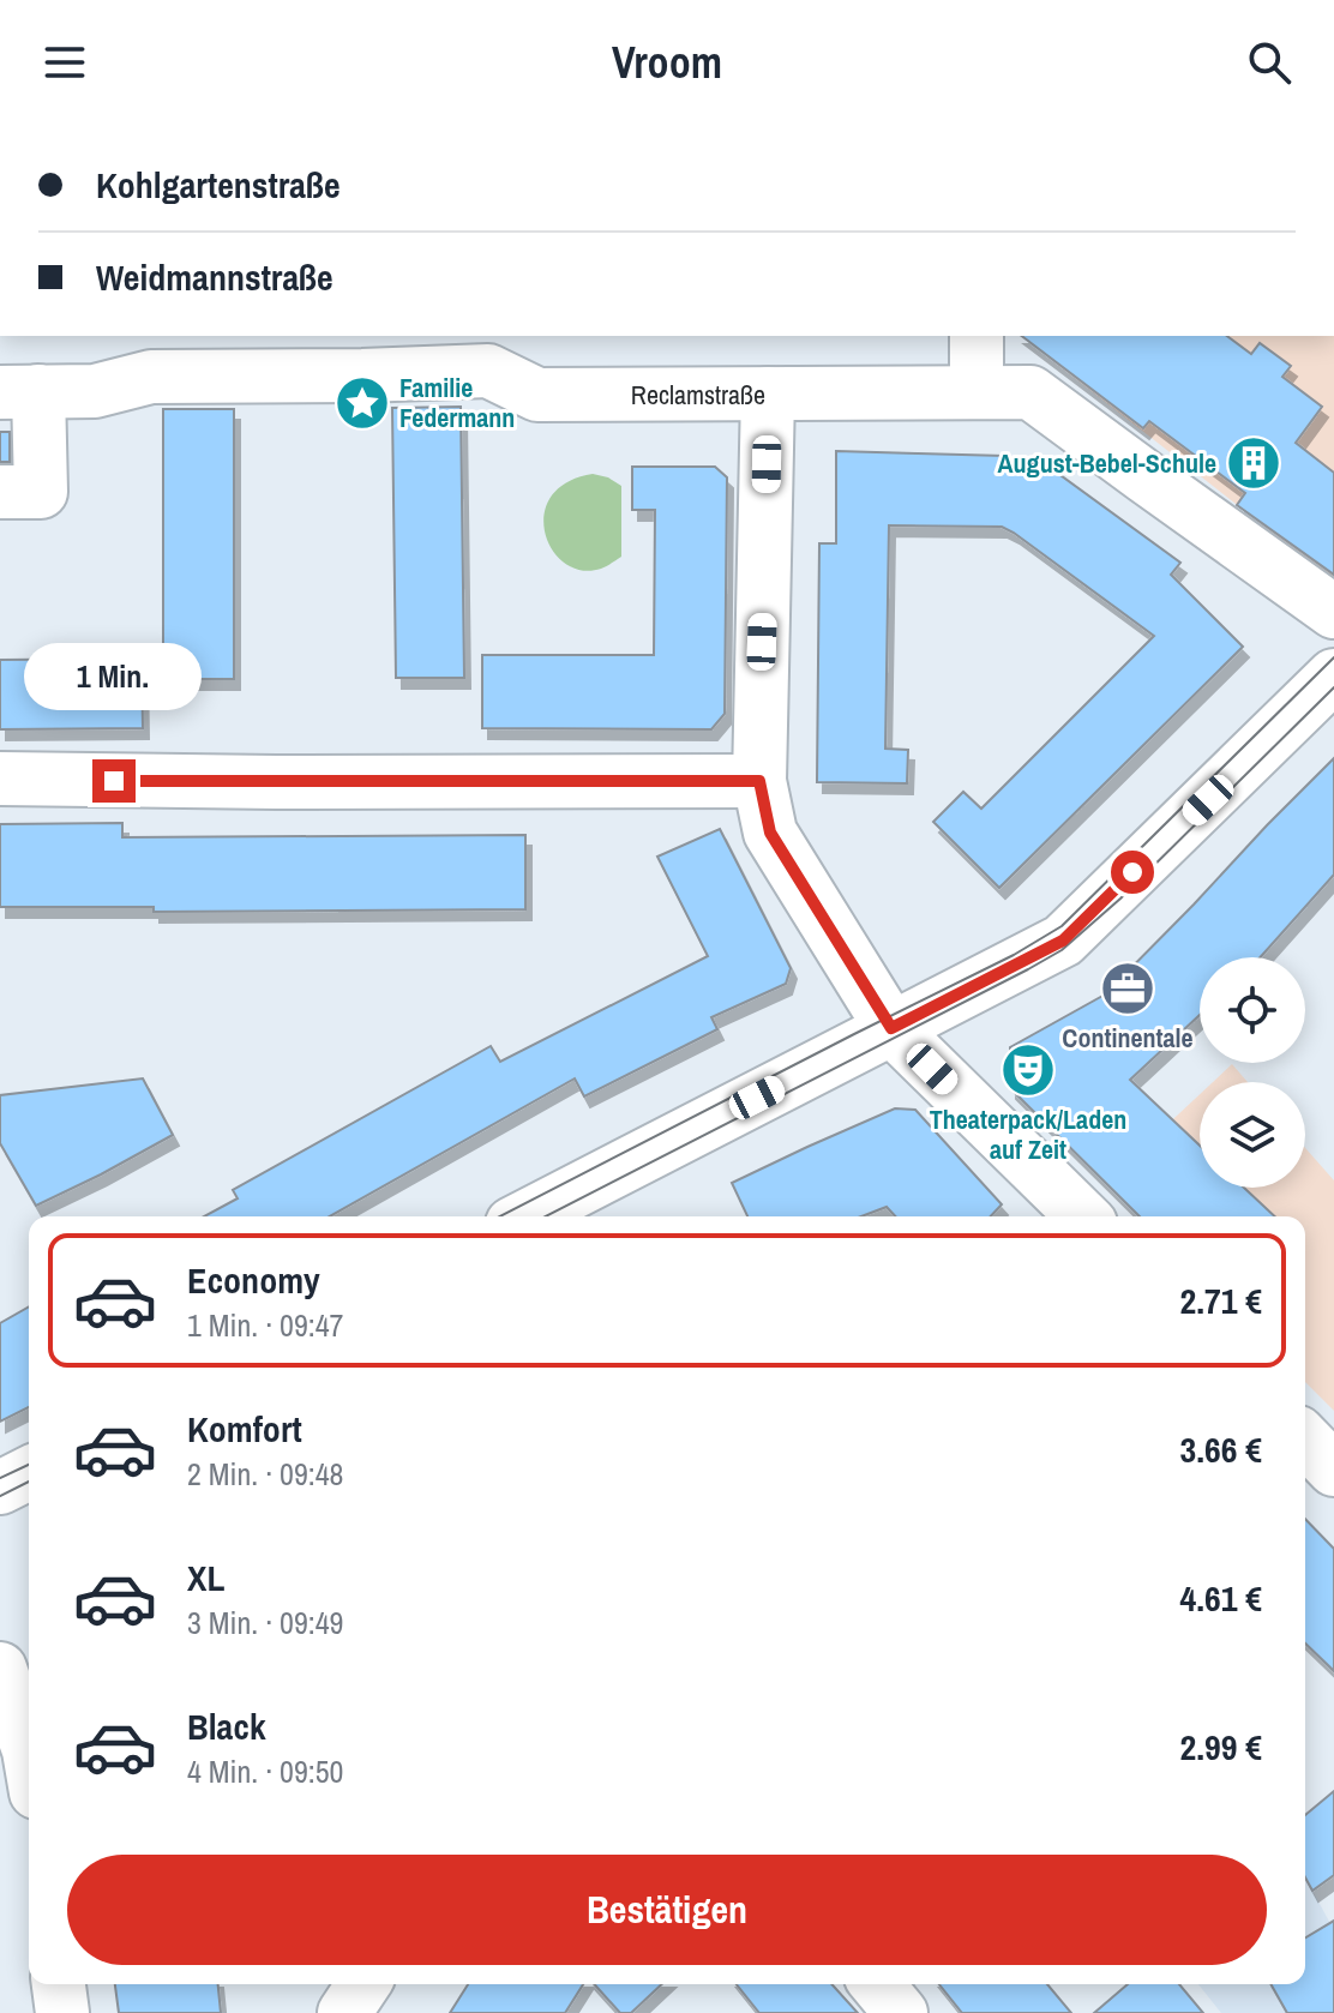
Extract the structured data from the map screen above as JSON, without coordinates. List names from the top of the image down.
{
  "streets": {
    "street": ["Reclamstraße"]
  },
  "places": {
    "place": ["Familie Federmann"],
    "building": ["August-Bebel-Schule"],
    "office": ["Continentale"],
    "theatre": ["Theaterpack/Laden auf Zeit"]
  },
  "page": {
    "header": "Vroom",
    "banner": ["Kohlgartenstraße", "Weidmannstraße"],
    "bubble": "1 Min.",
    "list": [
      {
        "name": "Economy",
        "note": "1 Min. · 09:47",
        "value": "2.71 €"
      },
      {
        "name": "Komfort",
        "note": "2 Min. · 09:48",
        "value": "3.66 €"
      },
      {
        "name": "XL",
        "note": "3 Min. · 09:49",
        "value": "4.61 €"
      },
      {
        "name": "Black",
        "note": "4 Min. · 09:50",
        "value": "2.99 €"
      }
    ],
    "buttons": "Bestätigen"
  }
}
